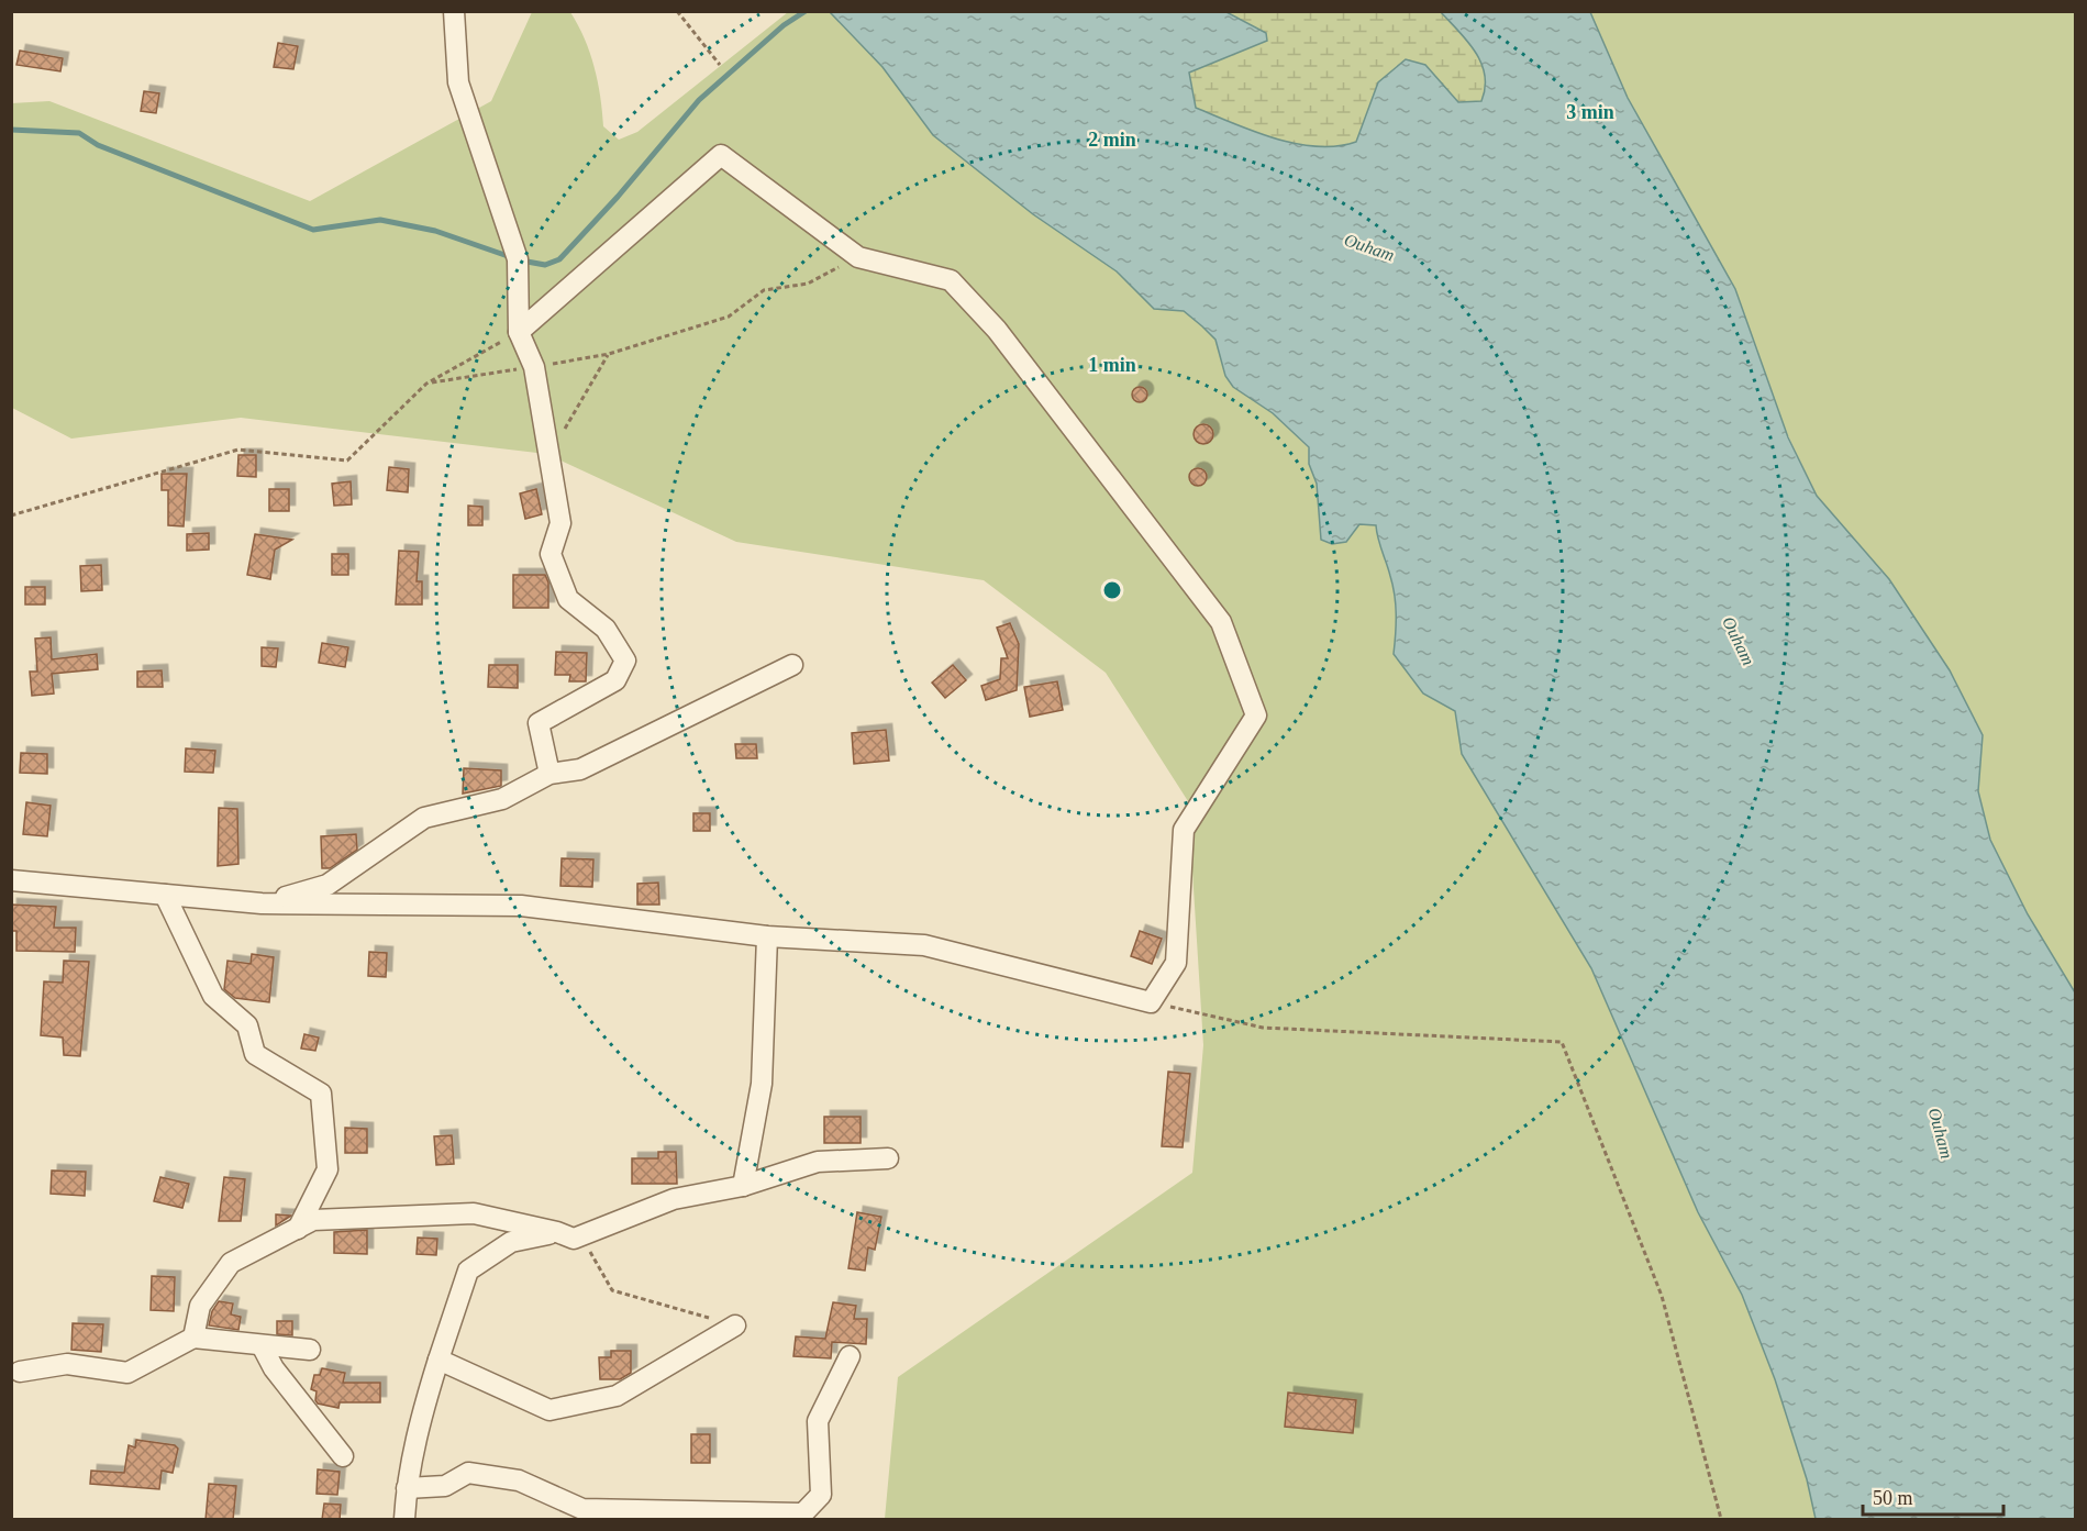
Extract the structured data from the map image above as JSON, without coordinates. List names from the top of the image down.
{
  "water": ["Ouham"],
  "scale_bar": "50 m",
  "rings": ["3 min", "2 min", "1 min"]
}
